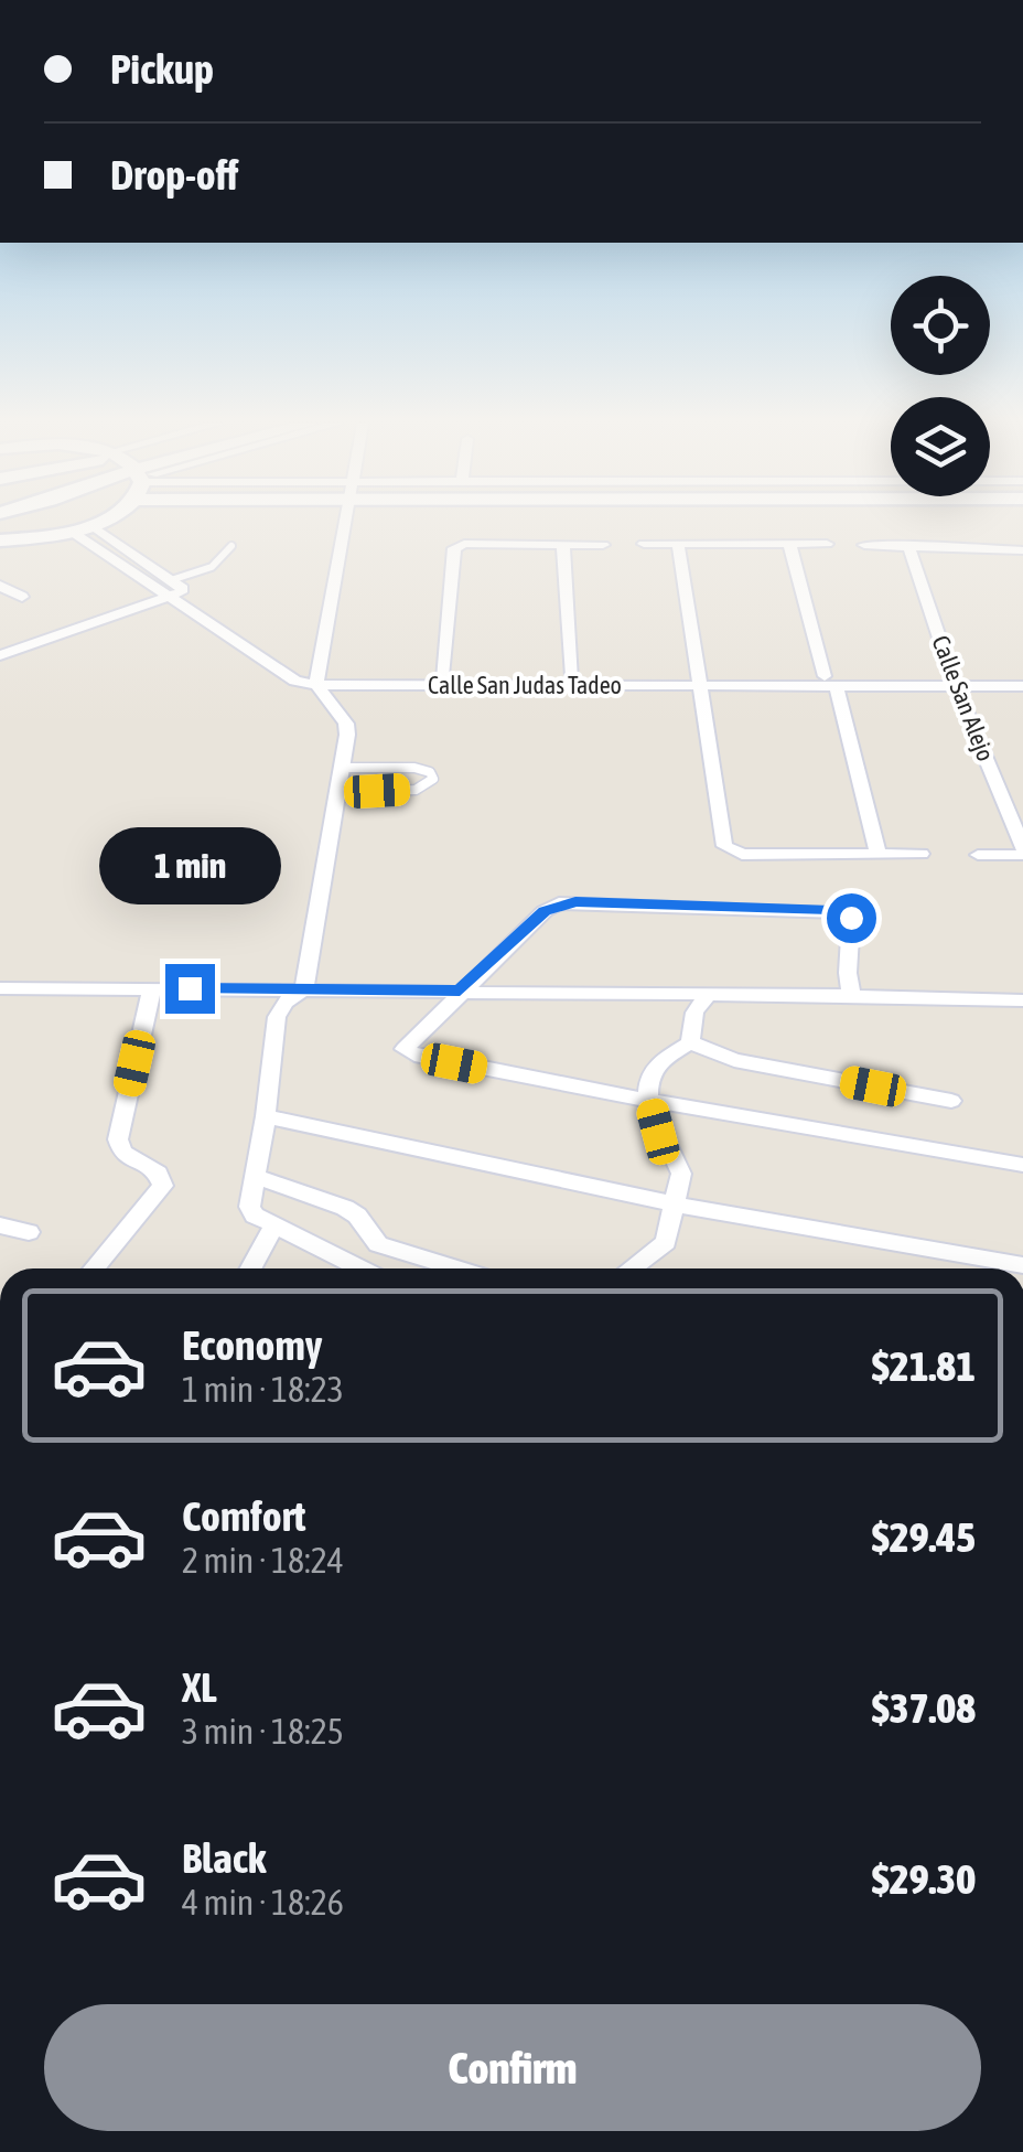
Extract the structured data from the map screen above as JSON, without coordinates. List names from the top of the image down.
{
  "streets": {
    "street": ["Calle San Judas Tadeo", "Calle San Alejo"]
  },
  "crossings": [
    ["Calle San Judas Tadeo", "Calle San Alejo"]
  ],
  "page": {
    "banner": ["Pickup", "Drop-off"],
    "bubble": "1 min",
    "list": [
      {
        "name": "Economy",
        "note": "1 min · 18:23",
        "value": "$21.81"
      },
      {
        "name": "Comfort",
        "note": "2 min · 18:24",
        "value": "$29.45"
      },
      {
        "name": "XL",
        "note": "3 min · 18:25",
        "value": "$37.08"
      },
      {
        "name": "Black",
        "note": "4 min · 18:26",
        "value": "$29.30"
      }
    ],
    "buttons": "Confirm"
  }
}
